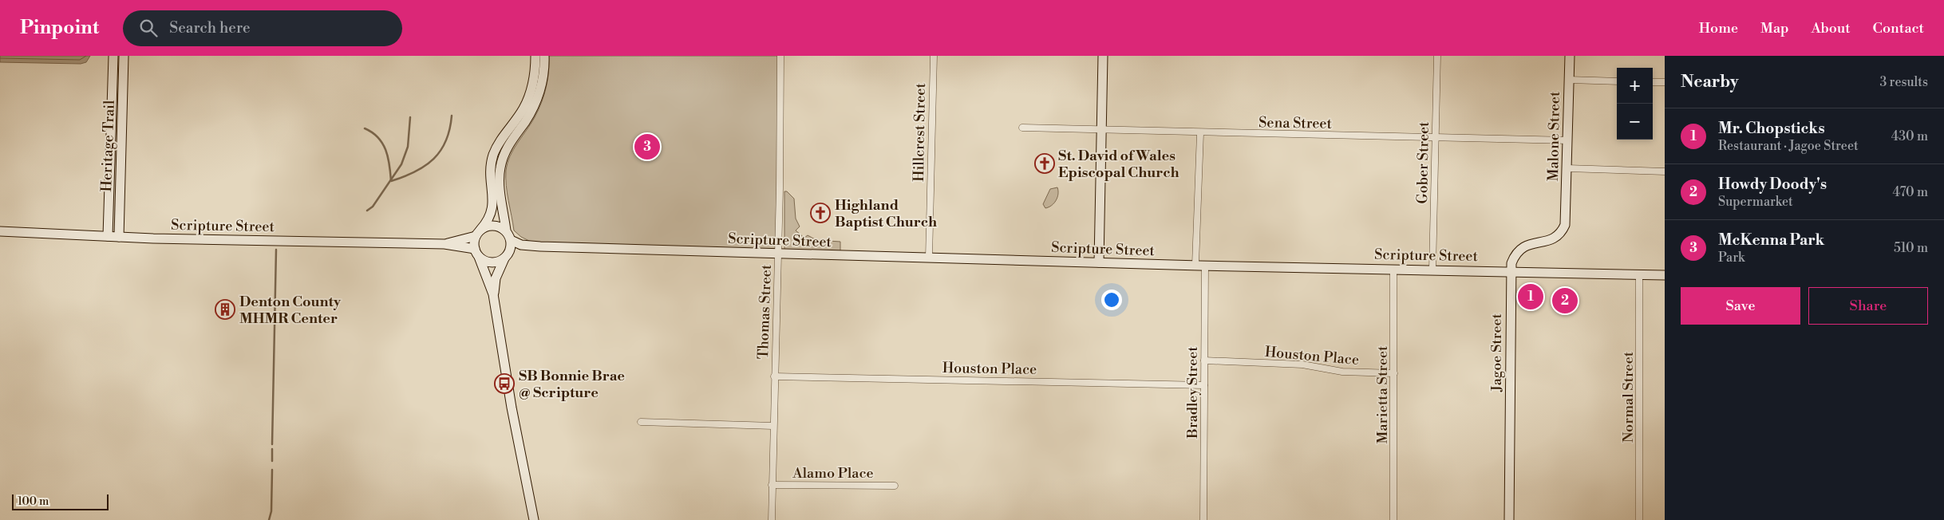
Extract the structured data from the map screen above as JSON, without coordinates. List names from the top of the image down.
{
  "streets": {
    "street": [
      "Sena Street",
      "Hillcrest Street",
      "Malone Street",
      "Heritage Trail",
      "Gober Street",
      "Scripture Street",
      "Thomas Street",
      "Jagoe Street",
      "Houston Place",
      "Bradley Street",
      "Marietta Street",
      "Normal Street",
      "Alamo Place"
    ]
  },
  "crossings": [
    ["Sena Street", "Malone Street"],
    ["Sena Street", "Gober Street"],
    ["Sena Street", "Bradley Street"],
    ["Hillcrest Street", "Scripture Street"],
    ["Malone Street", "Jagoe Street"],
    ["Heritage Trail", "Scripture Street"],
    ["Gober Street", "Scripture Street"],
    ["Scripture Street", "Thomas Street"],
    ["Scripture Street", "Jagoe Street"],
    ["Scripture Street", "Bradley Street"],
    ["Scripture Street", "Marietta Street"],
    ["Scripture Street", "Normal Street"],
    ["Thomas Street", "Houston Place"],
    ["Thomas Street", "Alamo Place"],
    ["Houston Place", "Bradley Street"],
    ["Houston Place", "Marietta Street"]
  ],
  "places": {
    "church": ["St. David of Wales Episcopal Church", "Highland Baptist Church"],
    "building": ["Denton County MHMR Center"],
    "bus stop": ["SB Bonnie Brae @ Scripture"]
  },
  "scale_bar": "100 m",
  "page": {
    "header": "Pinpoint",
    "search": "Search here",
    "nav": [
      "Home",
      "Map",
      "About",
      "Contact"
    ],
    "heading": ["Nearby", "3 results"],
    "map_buttons": ["+", "−"],
    "list": [
      {
        "mark": "1",
        "name": "Mr. Chopsticks",
        "note": "Restaurant · Jagoe Street",
        "value": "430 m"
      },
      {
        "mark": "2",
        "name": "Howdy Doody's",
        "note": "Supermarket",
        "value": "470 m"
      },
      {
        "mark": "3",
        "name": "McKenna Park",
        "note": "Park",
        "value": "510 m"
      }
    ],
    "pins": ["3", "1", "2"],
    "buttons": ["Save", "Share"],
    "scale": "100 m"
  }
}
